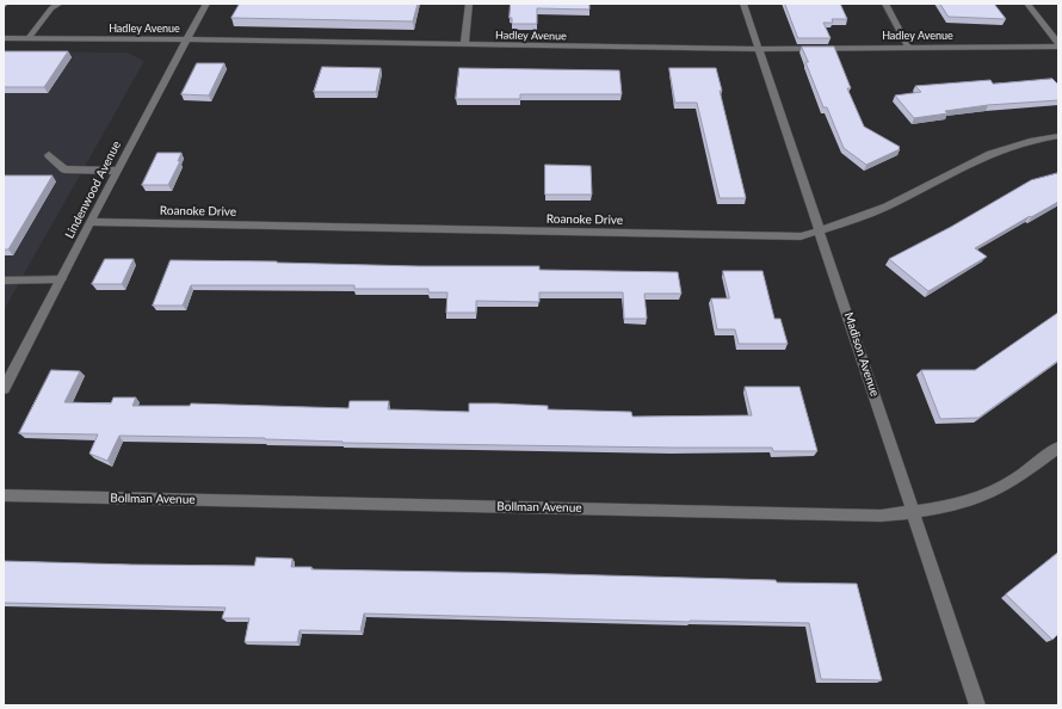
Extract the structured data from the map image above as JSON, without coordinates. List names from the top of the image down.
{
  "streets": {
    "street": [
      "Hadley Avenue",
      "Lindenwood Avenue",
      "Roanoke Drive",
      "Madison Avenue",
      "Bollman Avenue"
    ]
  },
  "crossings": [
    ["Hadley Avenue", "Lindenwood Avenue"],
    ["Hadley Avenue", "Madison Avenue"],
    ["Lindenwood Avenue", "Roanoke Drive"],
    ["Roanoke Drive", "Madison Avenue"],
    ["Madison Avenue", "Bollman Avenue"]
  ]
}
